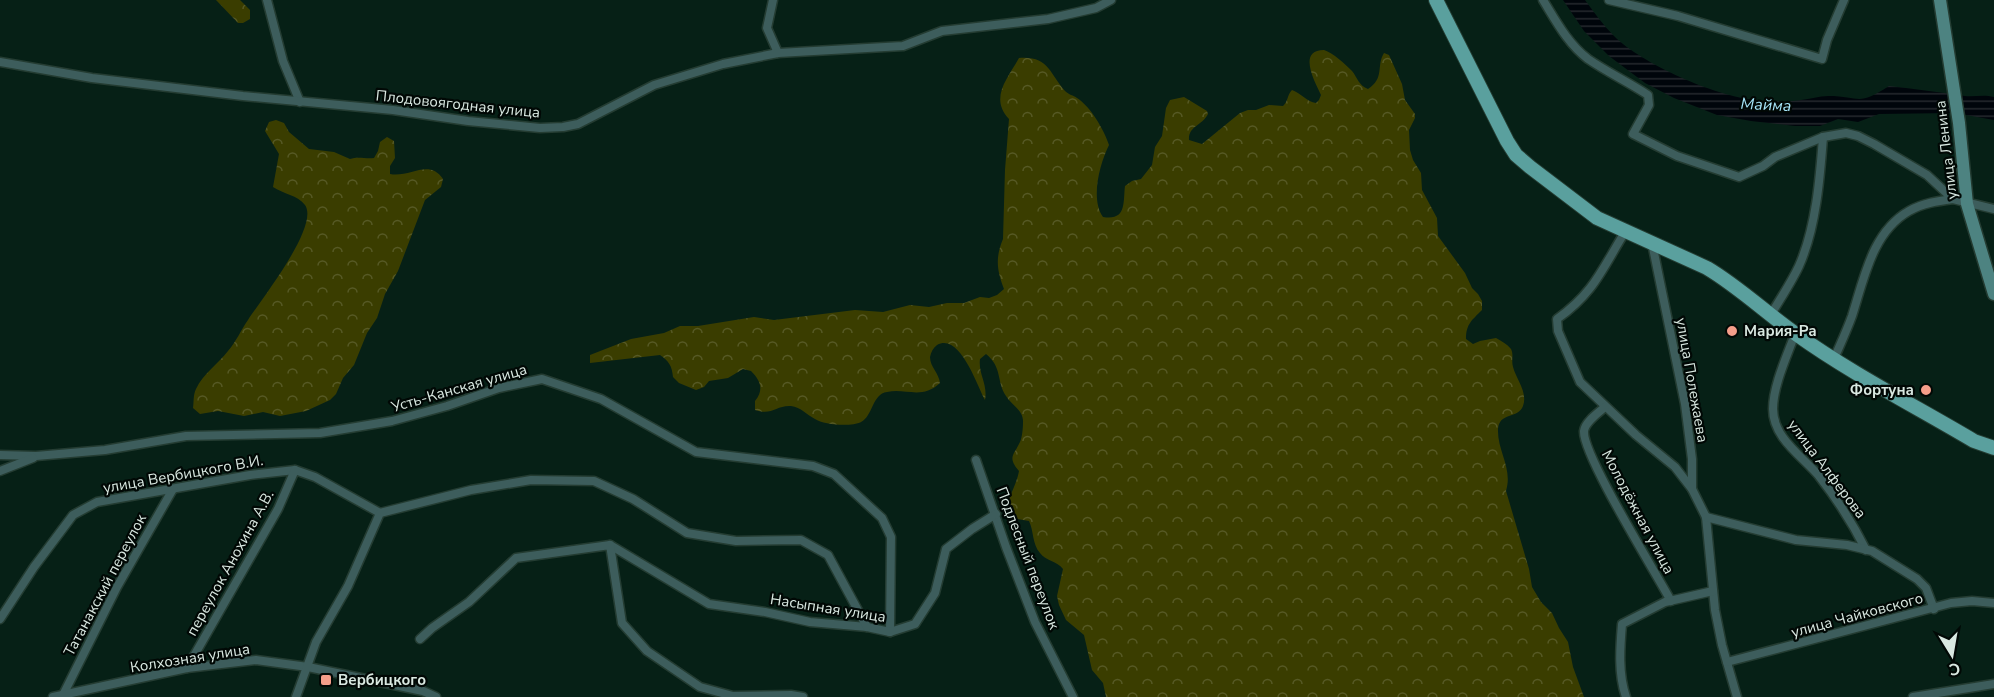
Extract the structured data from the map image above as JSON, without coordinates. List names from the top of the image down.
{
  "streets": {
    "street": [
      "Плодовоягодная улица",
      "улица Ленина",
      "улица Полежаева",
      "Усть-Канская улица",
      "улица Алферова",
      "улица Вербицкого В.И.",
      "Молодёжная улица",
      "Подлесный переулок",
      "переулок Анохина А.В.",
      "Татанакский переулок",
      "Насыпная улица",
      "улица Чайковского",
      "Колхозная улица"
    ]
  },
  "crossings": [
    ["улица Полежаева", "улица Чайковского"],
    ["Усть-Канская улица", "Насыпная улица"],
    ["улица Вербицкого В.И.", "переулок Анохина А.В."],
    ["улица Вербицкого В.И.", "Татанакский переулок"],
    ["Подлесный переулок", "Насыпная улица"],
    ["переулок Анохина А.В.", "Колхозная улица"],
    ["Татанакский переулок", "Колхозная улица"]
  ],
  "water": ["Майма"],
  "places": {
    "other": ["Мария-Ра", "Фортуна"],
    "transit": ["Вербицкого"]
  },
  "north": "bottom"
}
